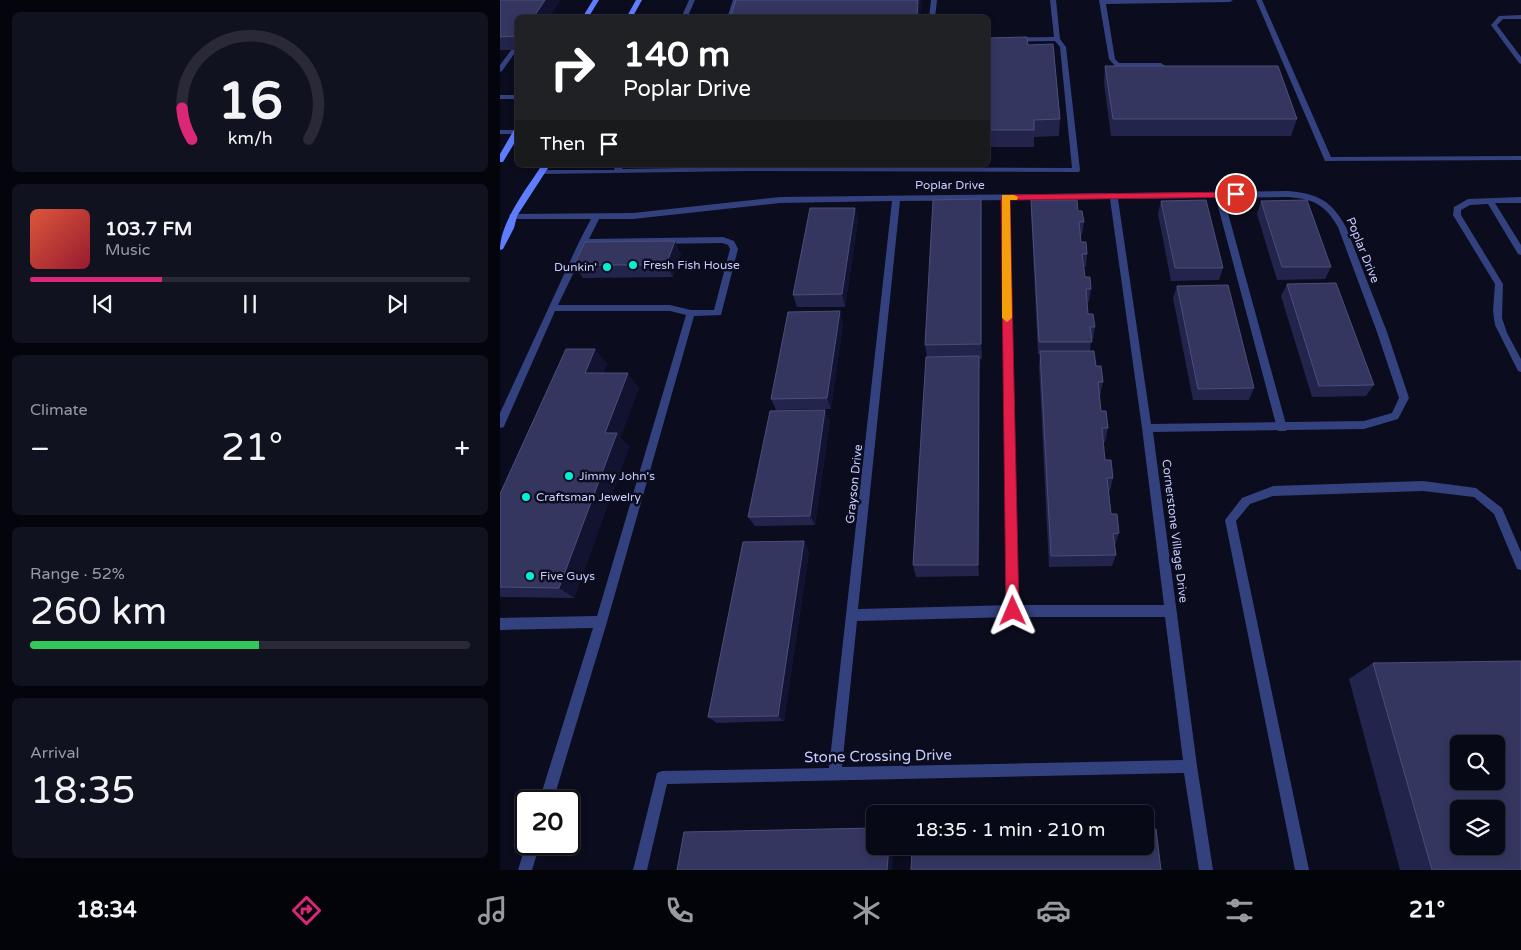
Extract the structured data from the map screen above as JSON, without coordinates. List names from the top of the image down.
{
  "streets": {
    "street": [
      "Poplar Drive",
      "Grayson Drive",
      "Cornerstone Village Drive",
      "Stone Crossing Drive"
    ]
  },
  "crossings": [
    ["Poplar Drive", "Grayson Drive"],
    ["Poplar Drive", "Cornerstone Village Drive"],
    ["Grayson Drive", "Stone Crossing Drive"],
    ["Cornerstone Village Drive", "Stone Crossing Drive"]
  ],
  "places": [
    "Fresh Fish House",
    "Dunkin'",
    "Jimmy John's",
    "Craftsman Jewelry",
    "Five Guys"
  ],
  "page": {
    "turn": ["140 m", "Poplar Drive"],
    "then": "Then",
    "song": ["103.7 FM", "Music"],
    "tile": [
      "Climate",
      ["Range · 52%", "260 km"],
      ["Arrival", "18:35"]
    ],
    "heat": ["−", "21°", "+"],
    "limit": "20",
    "trip": "18:35 · 1 min · 210 m",
    "tabs": ["18:34", "21°"],
    "gauge": ["16", "km/h"]
  }
}
